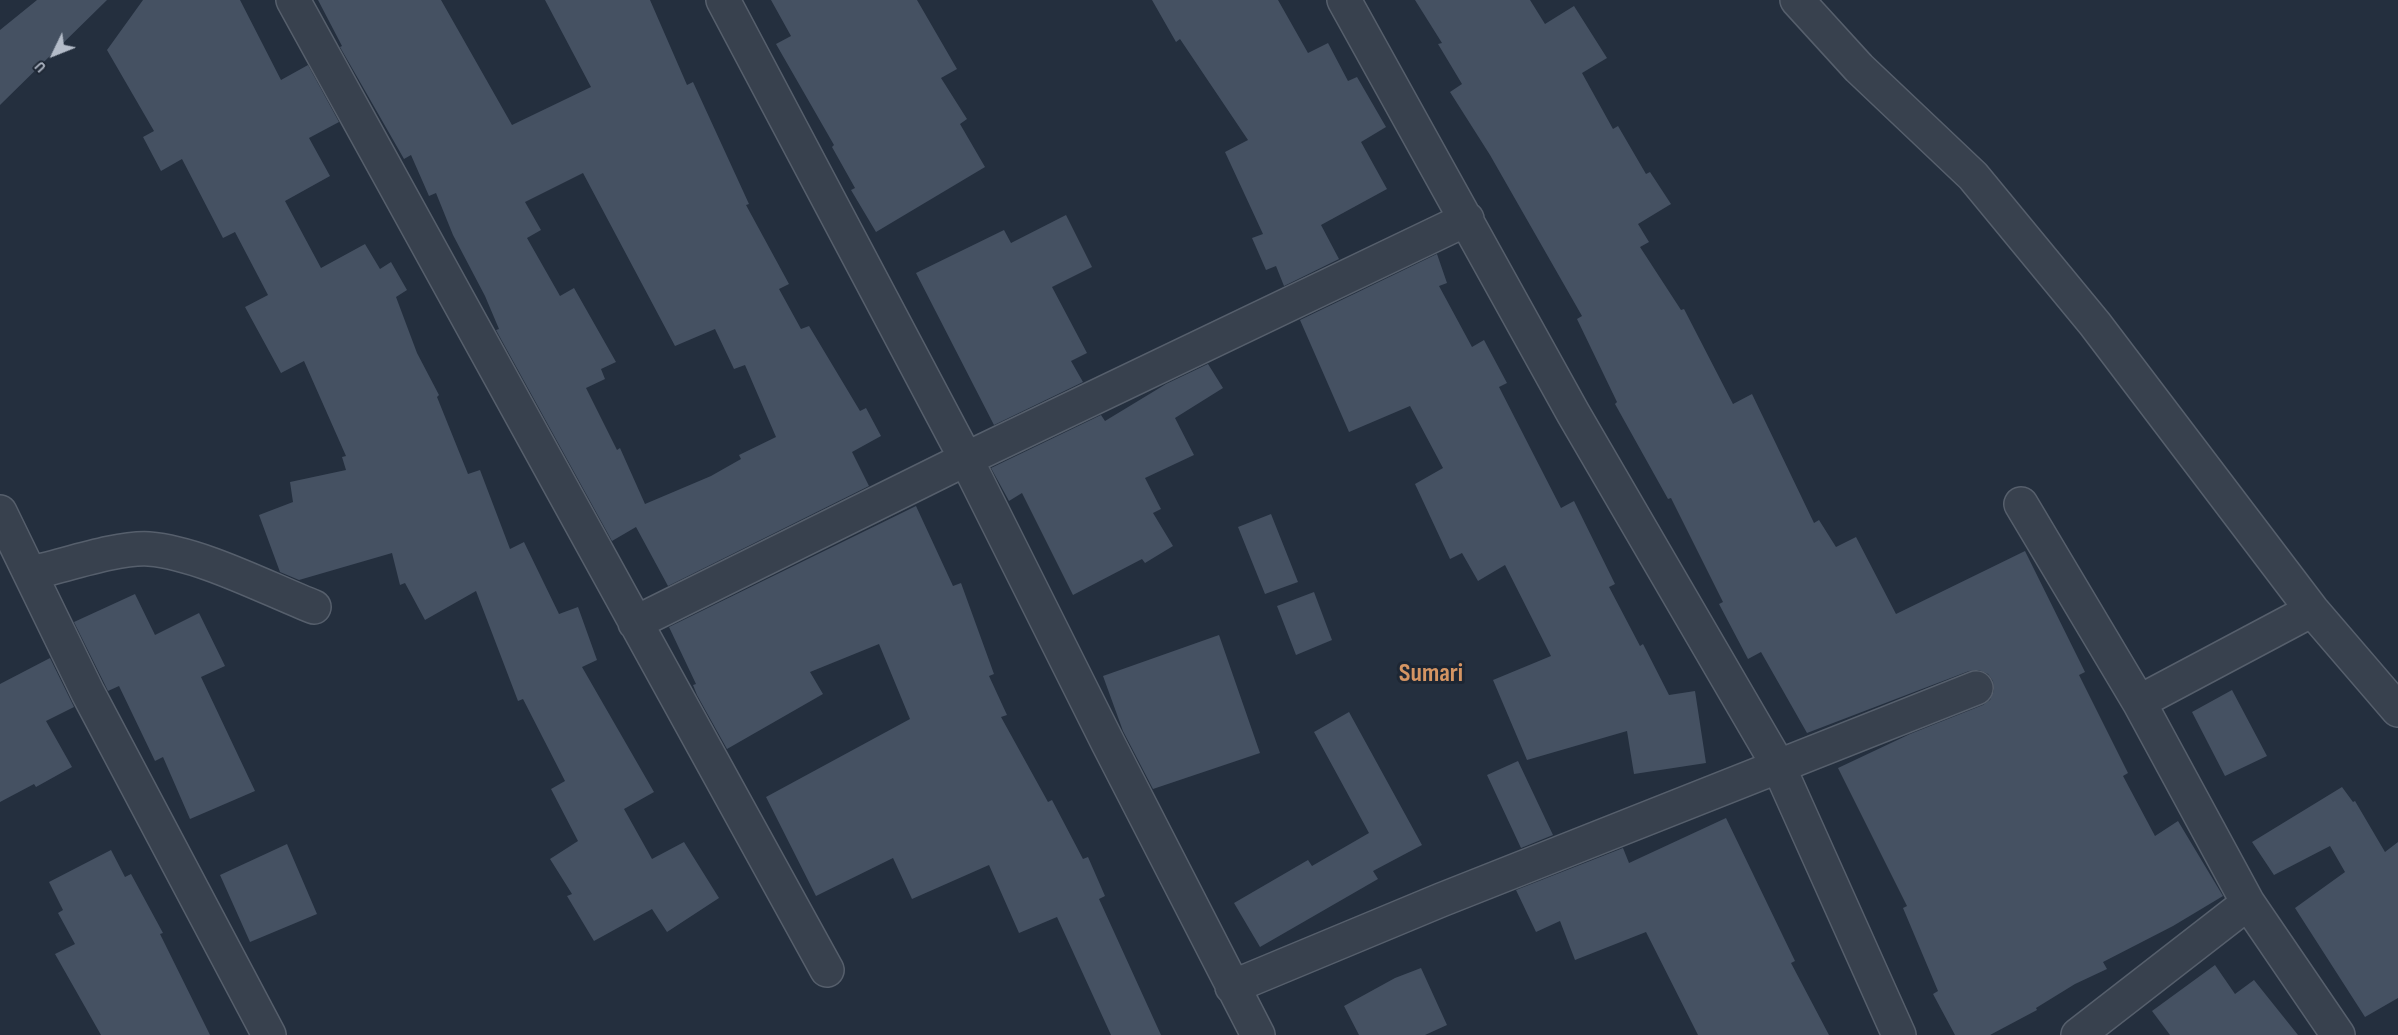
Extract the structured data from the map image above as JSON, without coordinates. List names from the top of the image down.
{
  "districts": ["Sumari"],
  "north": "bottom left"
}
